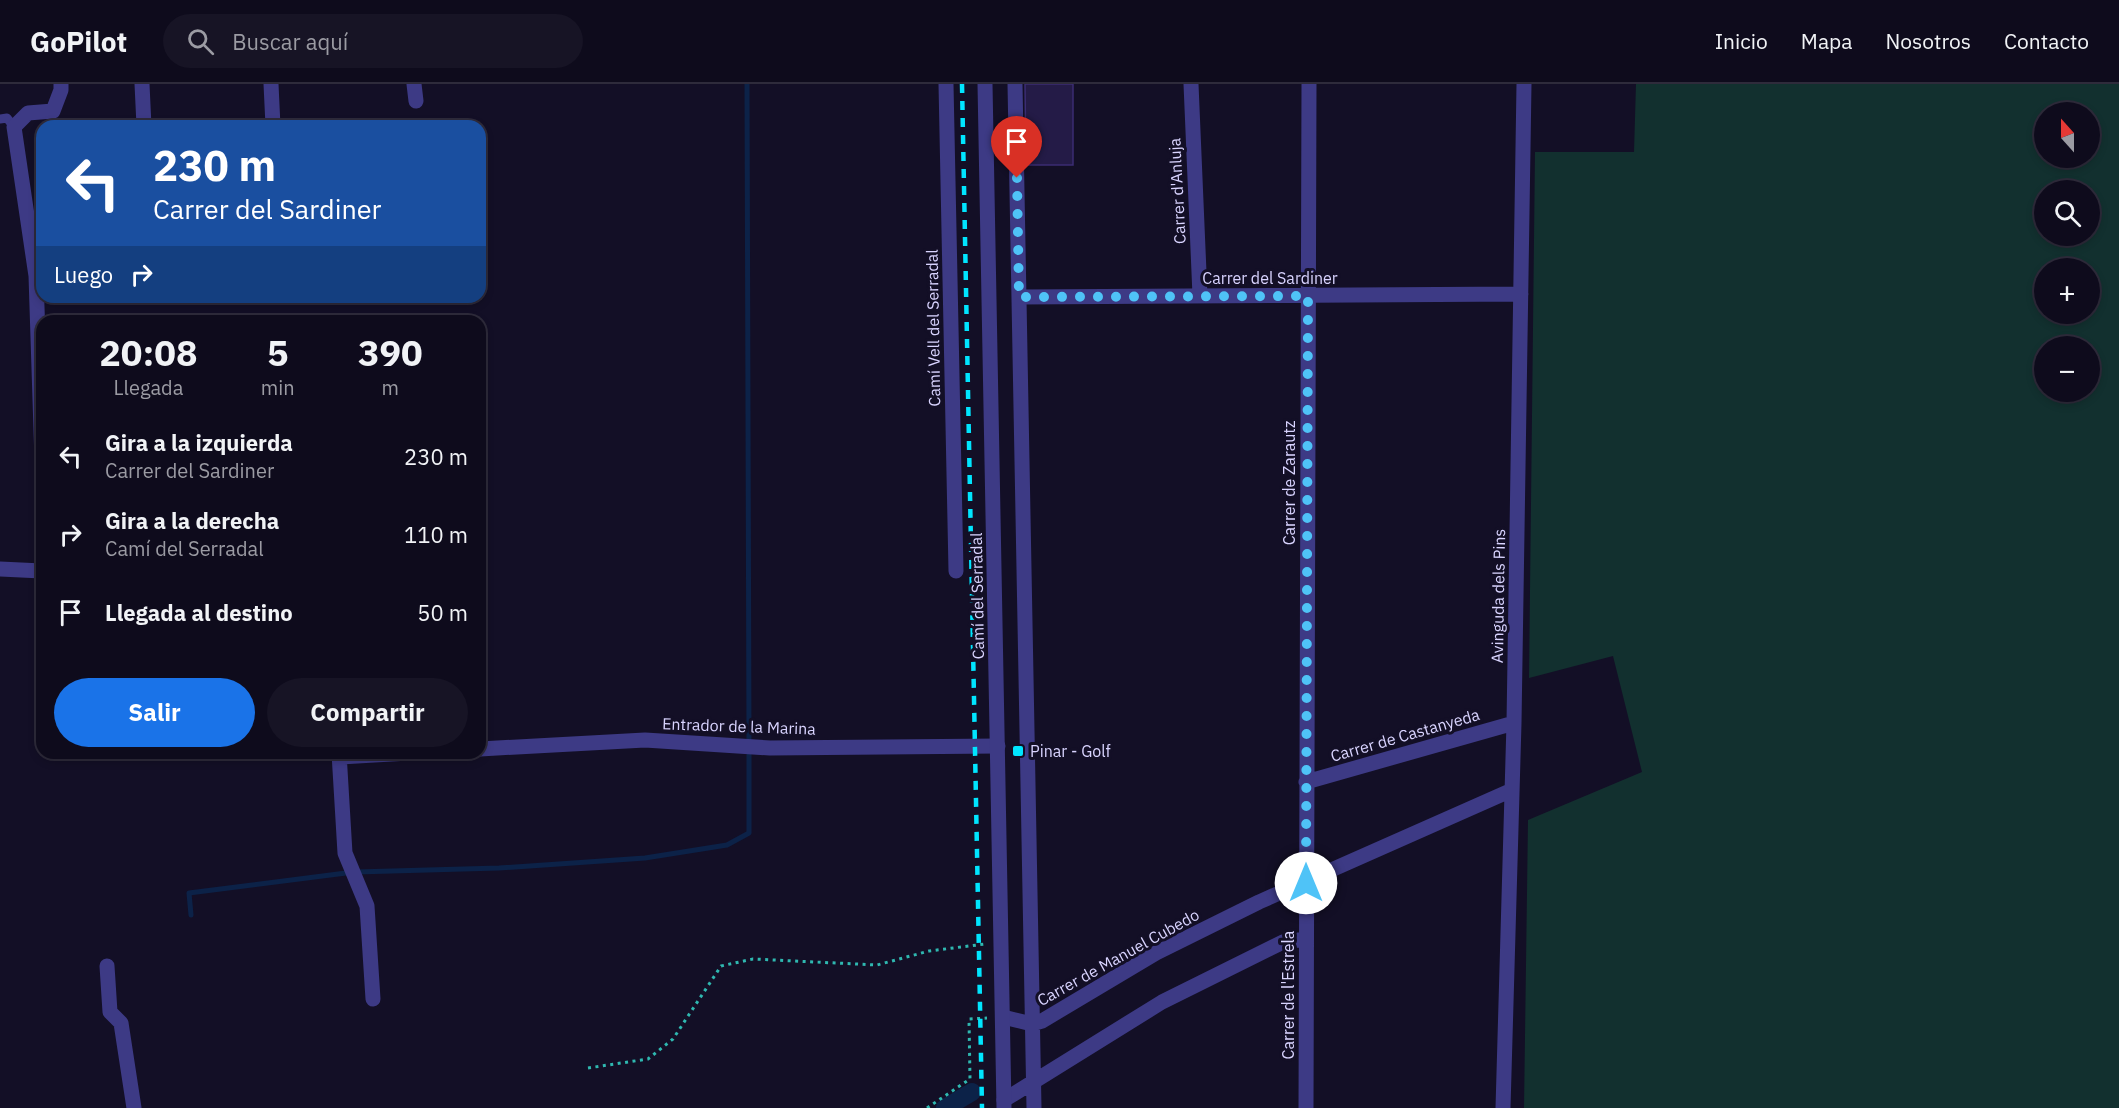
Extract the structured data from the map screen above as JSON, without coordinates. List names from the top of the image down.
{
  "streets": {
    "street": [
      "Carrer d'Anluja",
      "Carrer del Sardiner",
      "Camí Vell del Serradal",
      "Carrer de Zarautz",
      "Camí del Serradal",
      "Avinguda dels Pins",
      "Entrador de la Marina",
      "Carrer de Castanyeda",
      "Carrer de Manuel Cubedo",
      "Carrer de l'Estrela"
    ]
  },
  "crossings": [
    ["Carrer d'Anluja", "Carrer del Sardiner"],
    ["Carrer del Sardiner", "Carrer de Zarautz"],
    ["Carrer del Sardiner", "Avinguda dels Pins"],
    ["Carrer de Zarautz", "Carrer de Castanyeda"],
    ["Carrer de Zarautz", "Carrer de Manuel Cubedo"],
    ["Carrer de Zarautz", "Carrer de l'Estrela"],
    ["Camí del Serradal", "Entrador de la Marina"],
    ["Camí del Serradal", "Carrer de Manuel Cubedo"],
    ["Avinguda dels Pins", "Carrer de Castanyeda"],
    ["Avinguda dels Pins", "Carrer de Manuel Cubedo"],
    ["Carrer de Manuel Cubedo", "Carrer de l'Estrela"]
  ],
  "places": {
    "transit": ["Pinar - Golf"]
  },
  "north": "top",
  "page": {
    "header": "GoPilot",
    "search": "Buscar aquí",
    "nav": [
      "Inicio",
      "Mapa",
      "Nosotros",
      "Contacto"
    ],
    "map_buttons": ["+", "−"],
    "turn": ["230 m", "Carrer del Sardiner"],
    "then": "Luego",
    "eta": [
      "20:08",
      "Llegada",
      "5",
      "min",
      "390",
      "m"
    ],
    "list": [
      {
        "name": "Gira a la izquierda",
        "note": "Carrer del Sardiner",
        "value": "230 m"
      },
      {
        "name": "Gira a la derecha",
        "note": "Camí del Serradal",
        "value": "110 m"
      },
      {
        "name": "Llegada al destino",
        "value": "50 m"
      }
    ],
    "buttons": ["Salir", "Compartir"]
  }
}
